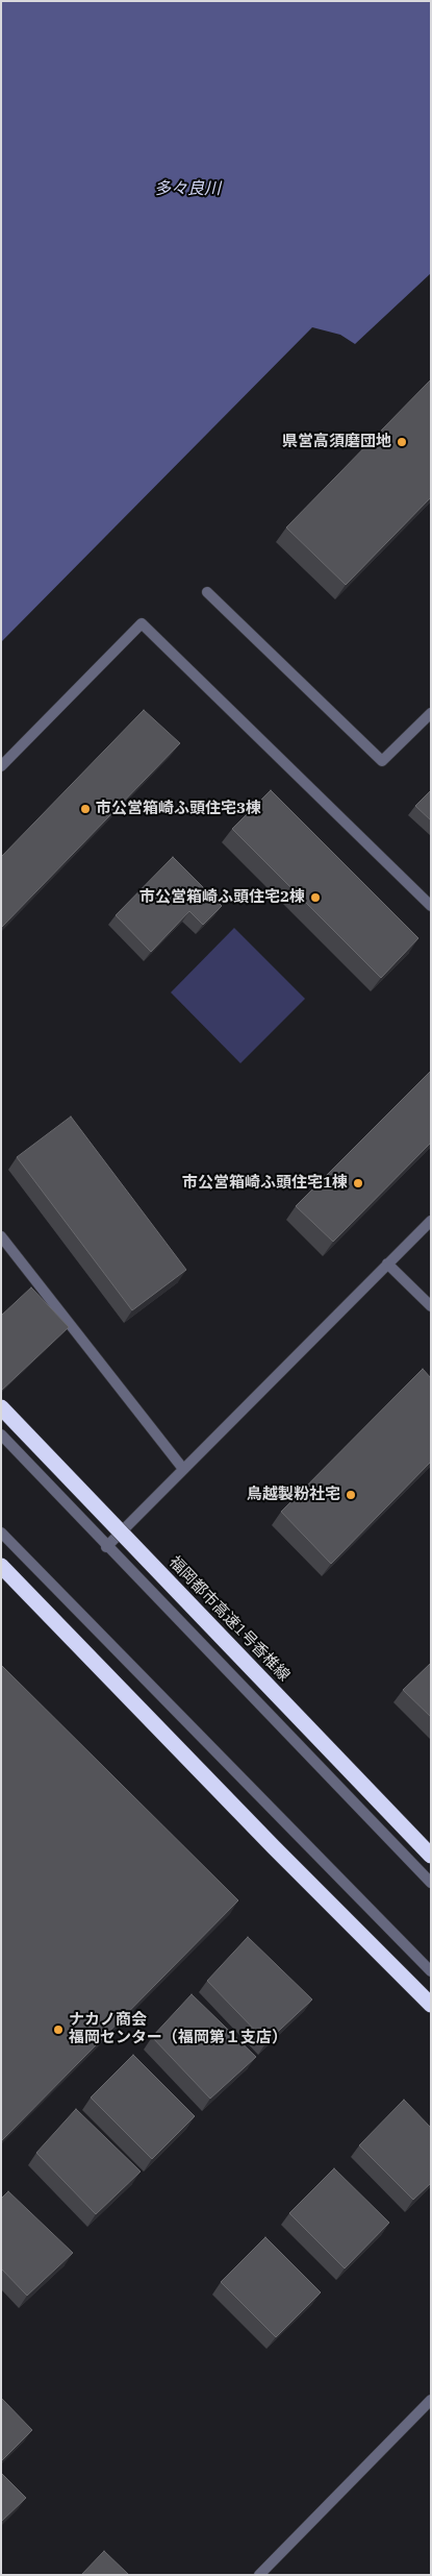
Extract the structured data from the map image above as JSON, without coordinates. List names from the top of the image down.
{
  "streets": {
    "highway": ["福岡都市高速1号香椎線"]
  },
  "water": ["多々良川"],
  "places": [
    "県営高須磨団地",
    "市公営箱崎ふ頭住宅3棟",
    "市公営箱崎ふ頭住宅2棟",
    "市公営箱崎ふ頭住宅1棟",
    "鳥越製粉社宅",
    "ナカノ商会 福岡センター（福岡第１支店）"
  ]
}
